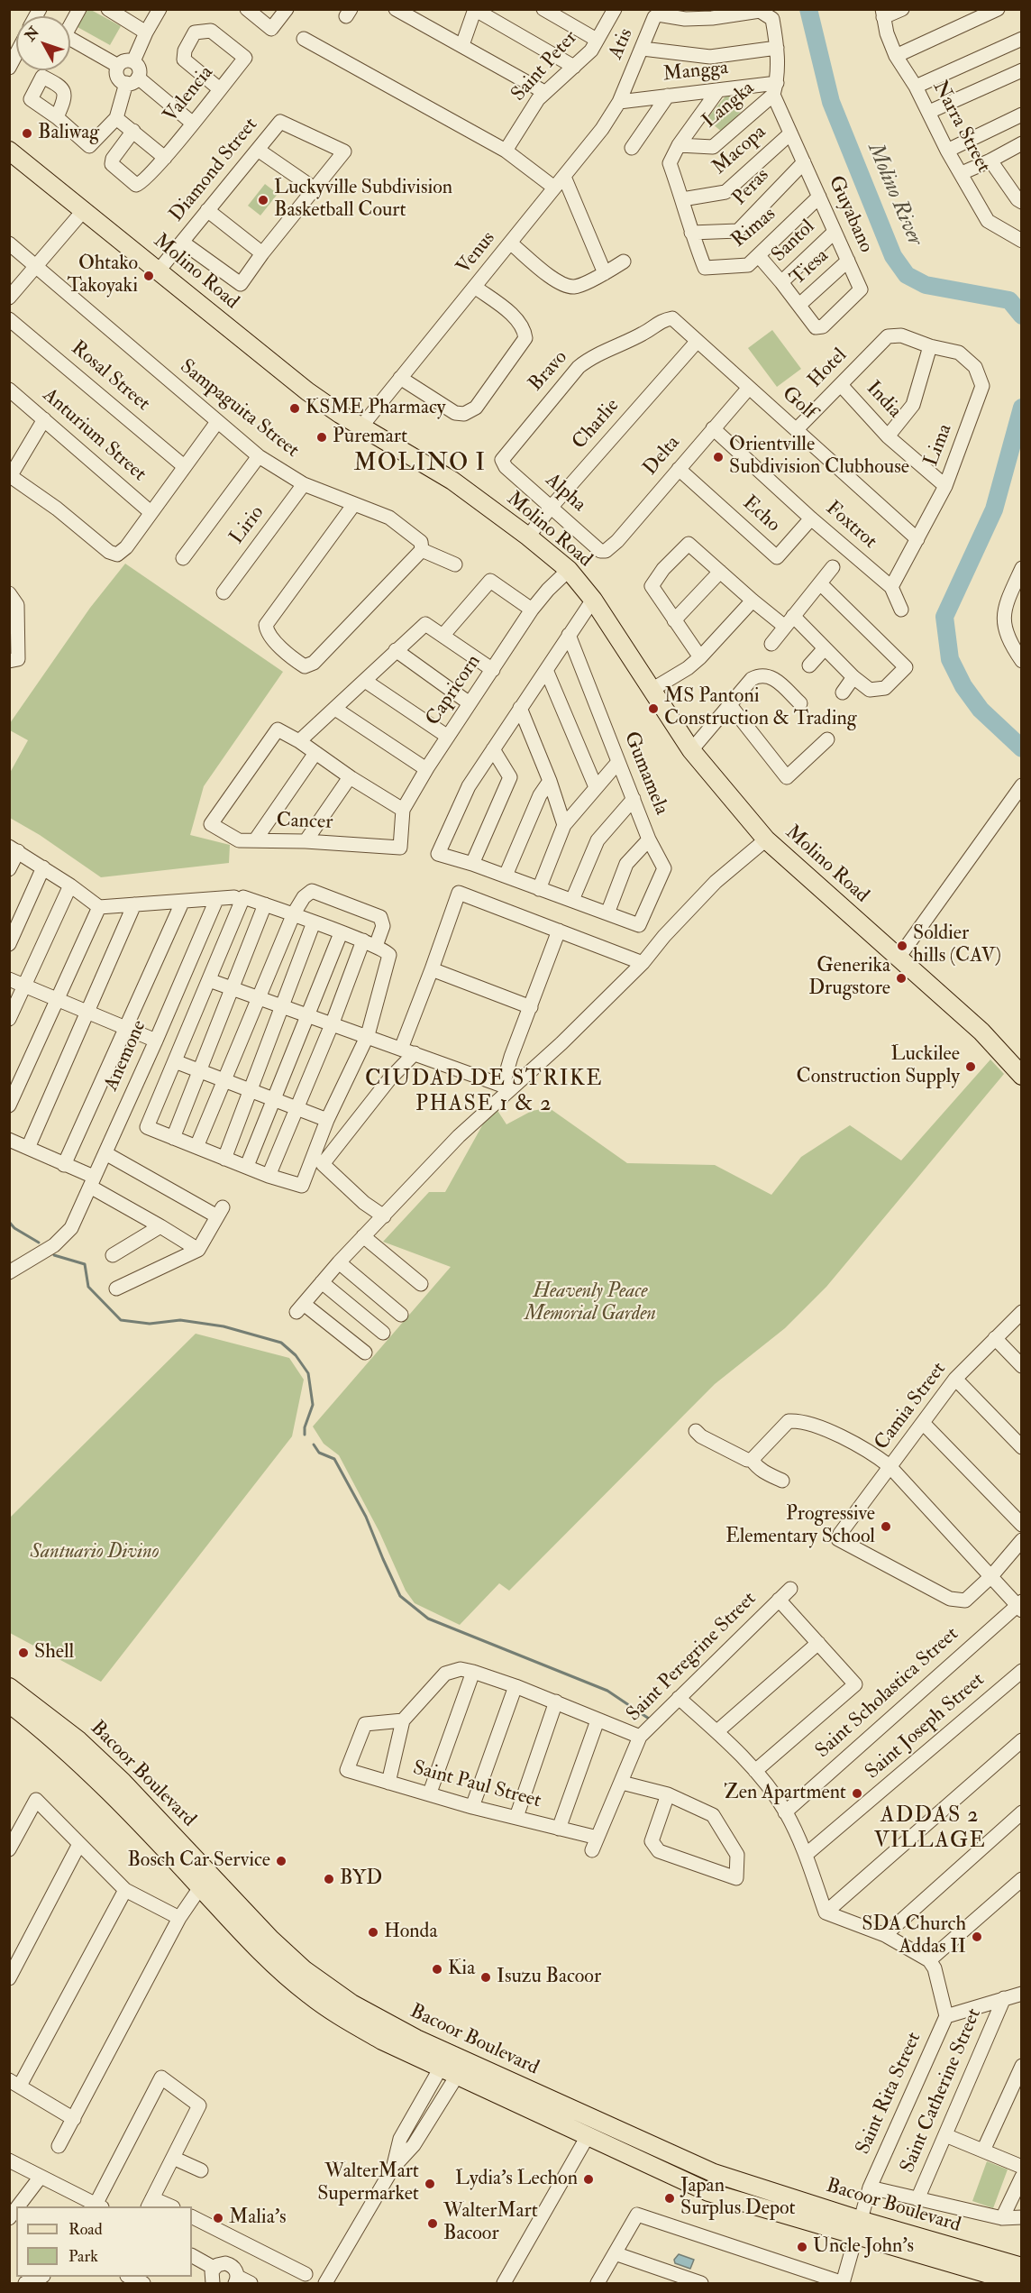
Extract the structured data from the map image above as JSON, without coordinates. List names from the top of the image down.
{
  "streets": {
    "main road": ["Molino Road", "Bacoor Boulevard"],
    "street": [
      "Atis",
      "Saint Peter",
      "Mangga",
      "Valencia",
      "Langka",
      "Narra Street",
      "Macopa",
      "Diamond Street",
      "Peras",
      "Guyabano",
      "Rimas",
      "Santol",
      "Venus",
      "Tiesa",
      "Hotel",
      "Bravo",
      "Rosal Street",
      "India",
      "Golf",
      "Sampaguita Street",
      "Charlie",
      "Anturium Street",
      "Lima",
      "Delta",
      "Alpha",
      "Echo",
      "Lirio",
      "Foxtrot",
      "Capricorn",
      "Gumamela",
      "Cancer",
      "Anemone",
      "Camia Street",
      "Saint Peregrine Street",
      "Saint Scholastica Street",
      "Saint Joseph Street",
      "Saint Paul Street",
      "Saint Catherine Street",
      "Saint Rita Street"
    ]
  },
  "crossings": [
    ["Atis", "Mangga"],
    ["Atis", "Guyabano"],
    ["Atis", "Venus"],
    ["Mangga", "Langka"],
    ["Mangga", "Guyabano"],
    ["Mangga", "Venus"],
    ["Langka", "Guyabano"],
    ["Macopa", "Guyabano"],
    ["Diamond Street", "Molino Road"],
    ["Peras", "Guyabano"],
    ["Peras", "Rimas"],
    ["Guyabano", "Rimas"],
    ["Guyabano", "Santol"],
    ["Guyabano", "Tiesa"],
    ["Venus", "Molino Road"],
    ["Molino Road", "Charlie"],
    ["Molino Road", "Capricorn"],
    ["Hotel", "India"],
    ["Hotel", "Golf"],
    ["Hotel", "Lima"],
    ["Bravo", "Golf"],
    ["Bravo", "Alpha"],
    ["India", "Lima"],
    ["Golf", "Charlie"],
    ["Golf", "Lima"],
    ["Golf", "Delta"],
    ["Sampaguita Street", "Lirio"],
    ["Charlie", "Alpha"],
    ["Lima", "Foxtrot"],
    ["Delta", "Alpha"],
    ["Delta", "Echo"],
    ["Delta", "Foxtrot"],
    ["Echo", "Foxtrot"],
    ["Capricorn", "Cancer"],
    ["Camia Street", "Saint Scholastica Street"],
    ["Saint Peregrine Street", "Saint Paul Street"],
    ["Bacoor Boulevard", "Saint Rita Street"],
    ["Saint Catherine Street", "Saint Rita Street"]
  ],
  "districts": ["MOLINO I", "CIUDAD DE STRIKE PHASE 1 & 2", "ADDAS 2 VILLAGE"],
  "water": ["Molino River"],
  "parks": ["Heavenly Peace Memorial Garden", "Santuario Divino"],
  "places": [
    "Baliwag",
    "Luckyville Subdivision Basketball Court",
    "Ohtako Takoyaki",
    "KSME Pharmacy",
    "Puremart",
    "Orientville Subdivision Clubhouse",
    "MS Pantoni Construction & Trading",
    "Soldier hills (CAV)",
    "Generika Drugstore",
    "Luckilee Construction Supply",
    "Progressive Elementary School",
    "Shell",
    "Zen Apartment",
    "Bosch Car Service",
    "BYD",
    "Honda",
    "SDA Church Addas II",
    "Kia",
    "Isuzu Bacoor",
    "Lydia's Lechon",
    "WalterMart Supermarket",
    "Japan Surplus Depot",
    "Malia's",
    "WalterMart Bacoor",
    "Uncle John's"
  ],
  "legend": ["Road", "Park"],
  "north": "top left"
}
